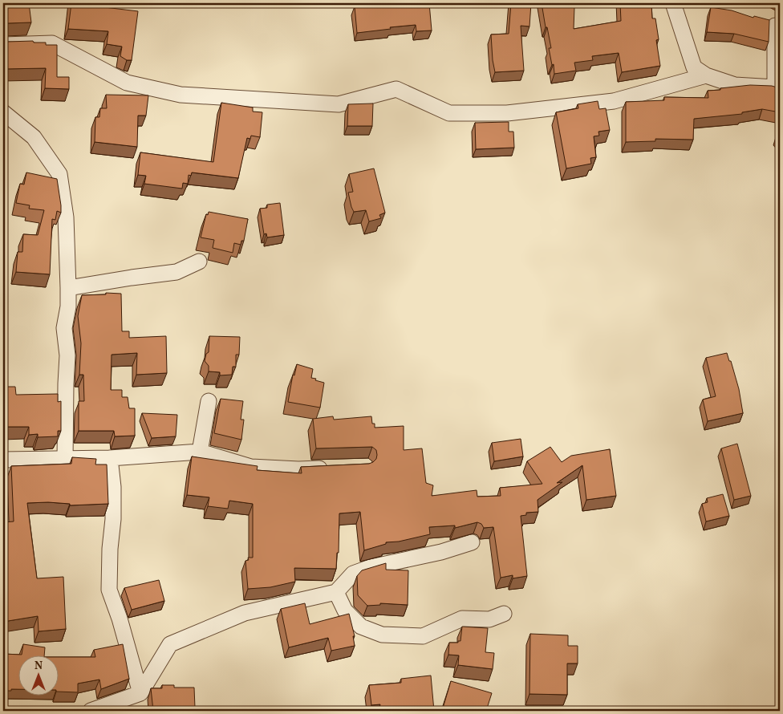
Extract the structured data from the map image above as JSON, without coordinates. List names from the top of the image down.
{
  "north": "top"
}
